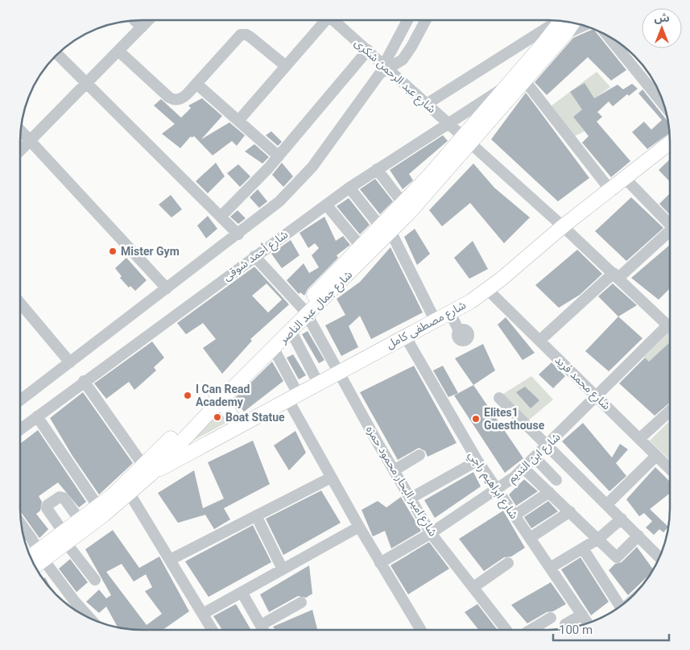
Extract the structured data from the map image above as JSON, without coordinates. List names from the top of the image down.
{
  "streets": {
    "main road": ["شارع جمال عبد الناصر", "شارع مصطفى كامل"],
    "street": [
      "شارع عبد الرحمن شكرى",
      "شارع أحمد شوقى",
      "شارع محمد فريد",
      "شارع ابن النديم",
      "شارع امير البحار محمود حمزه",
      "شارع ابراهيم راجي"
    ]
  },
  "crossings": [
    ["شارع عبد الرحمن شكرى", "شارع أحمد شوقى"],
    ["شارع عبد الرحمن شكرى", "شارع جمال عبد الناصر"],
    ["شارع عبد الرحمن شكرى", "شارع مصطفى كامل"],
    ["شارع عبد الرحمن شكرى", "شارع ابن النديم"],
    ["شارع أحمد شوقى", "شارع جمال عبد الناصر"],
    ["شارع أحمد شوقى", "شارع امير البحار محمود حمزه"],
    ["شارع جمال عبد الناصر", "شارع مصطفى كامل"],
    ["شارع جمال عبد الناصر", "شارع امير البحار محمود حمزه"],
    ["شارع مصطفى كامل", "شارع محمد فريد"],
    ["شارع مصطفى كامل", "شارع امير البحار محمود حمزه"],
    ["شارع مصطفى كامل", "شارع ابراهيم راجي"],
    ["شارع محمد فريد", "شارع ابن النديم"],
    ["شارع ابن النديم", "شارع امير البحار محمود حمزه"],
    ["شارع ابن النديم", "شارع ابراهيم راجي"]
  ],
  "places": [
    "Mister Gym",
    "I Can Read Academy",
    "Boat Statue",
    "Elites1 Guesthouse"
  ],
  "scale_bar": "100 m",
  "north": "top"
}
